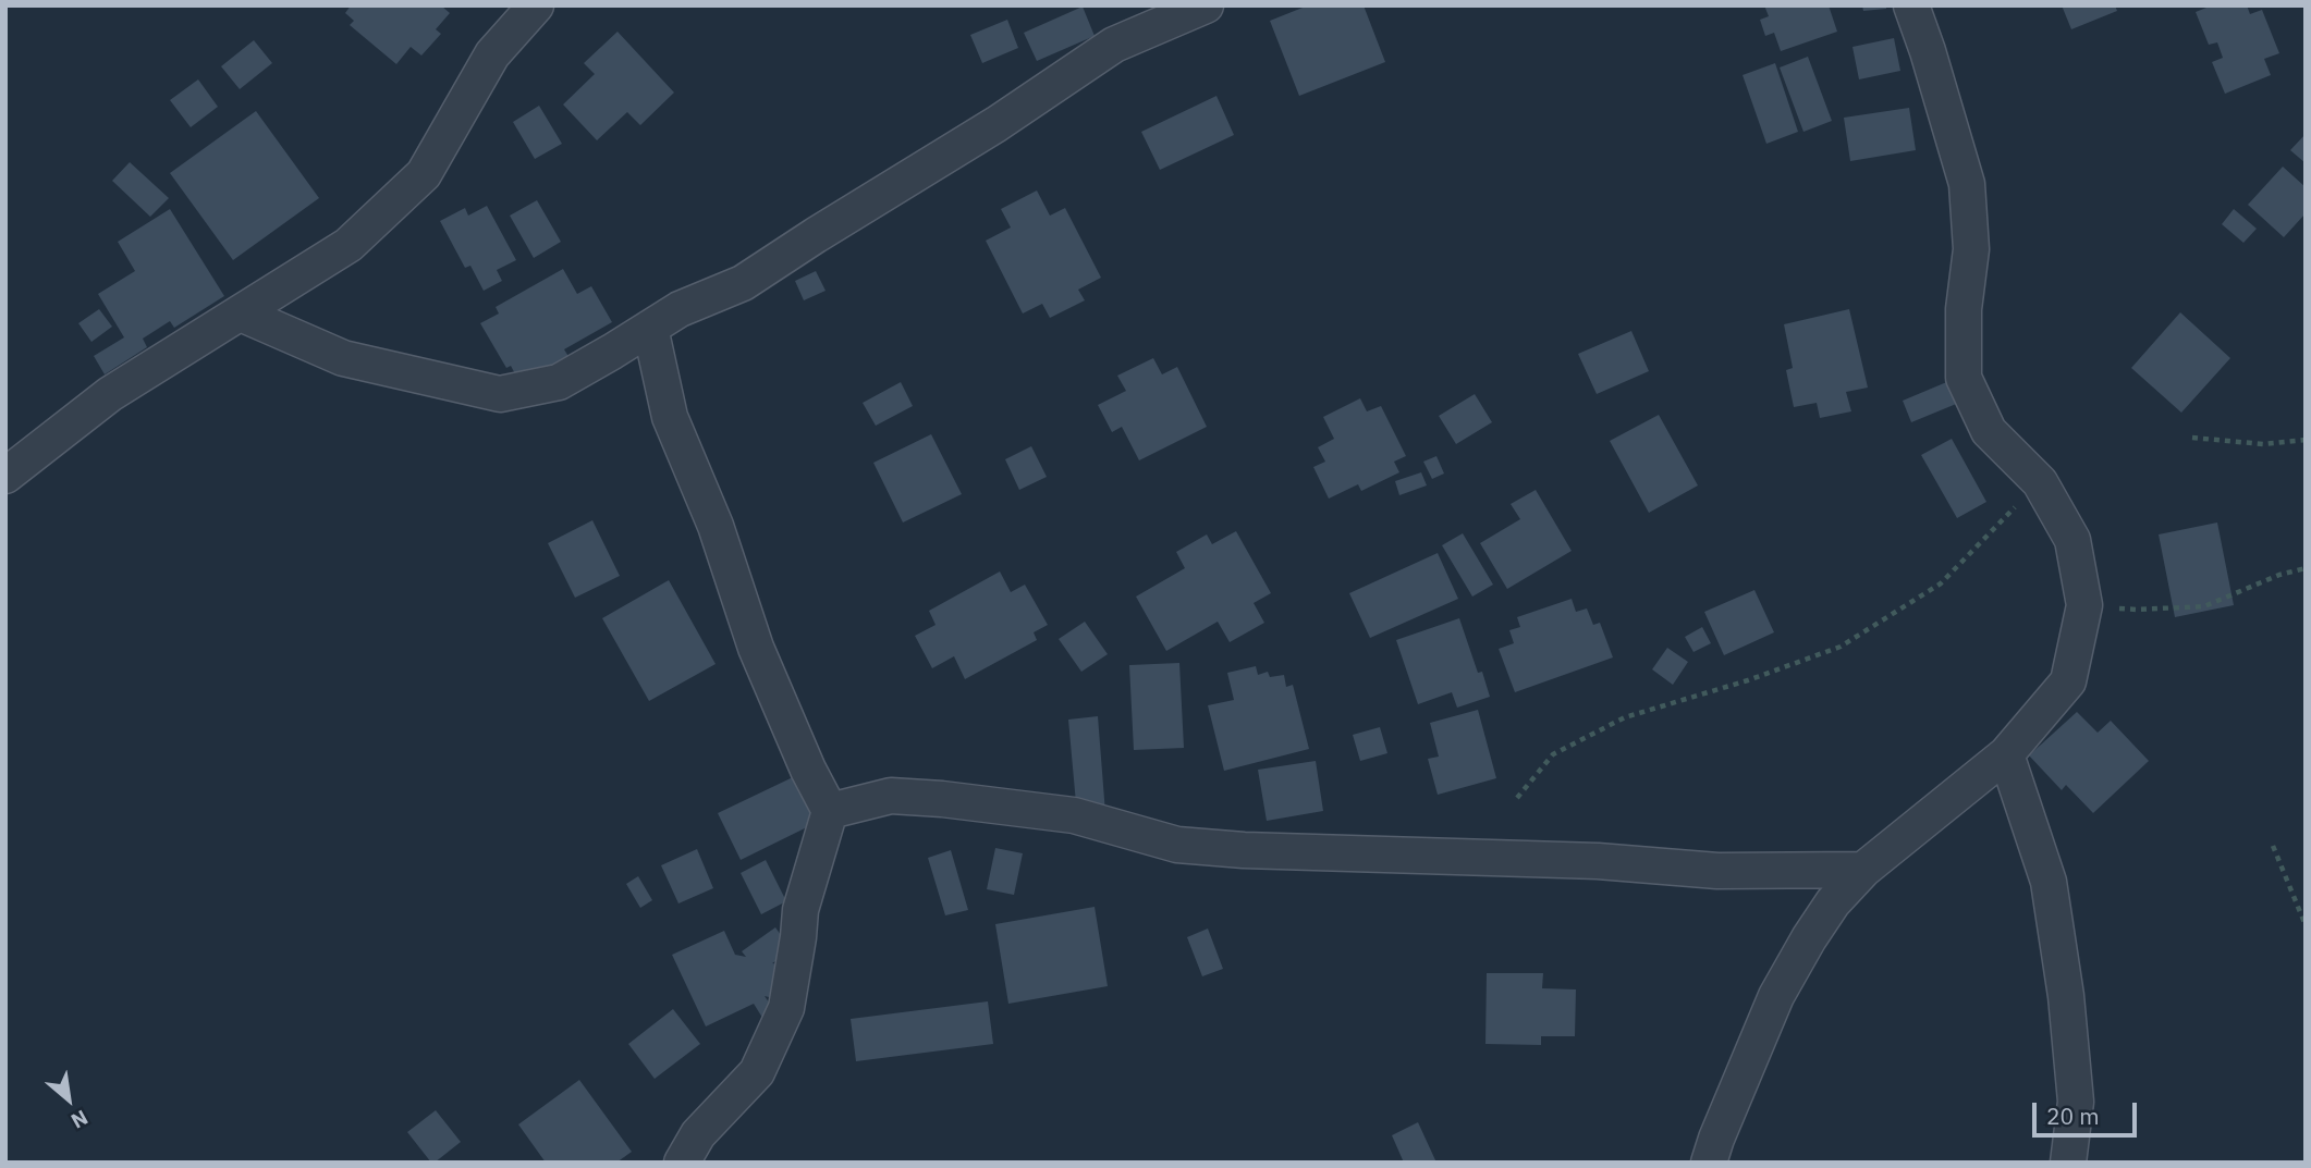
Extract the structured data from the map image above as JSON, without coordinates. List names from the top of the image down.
{
  "scale_bar": "20 m",
  "north": "bottom right"
}
